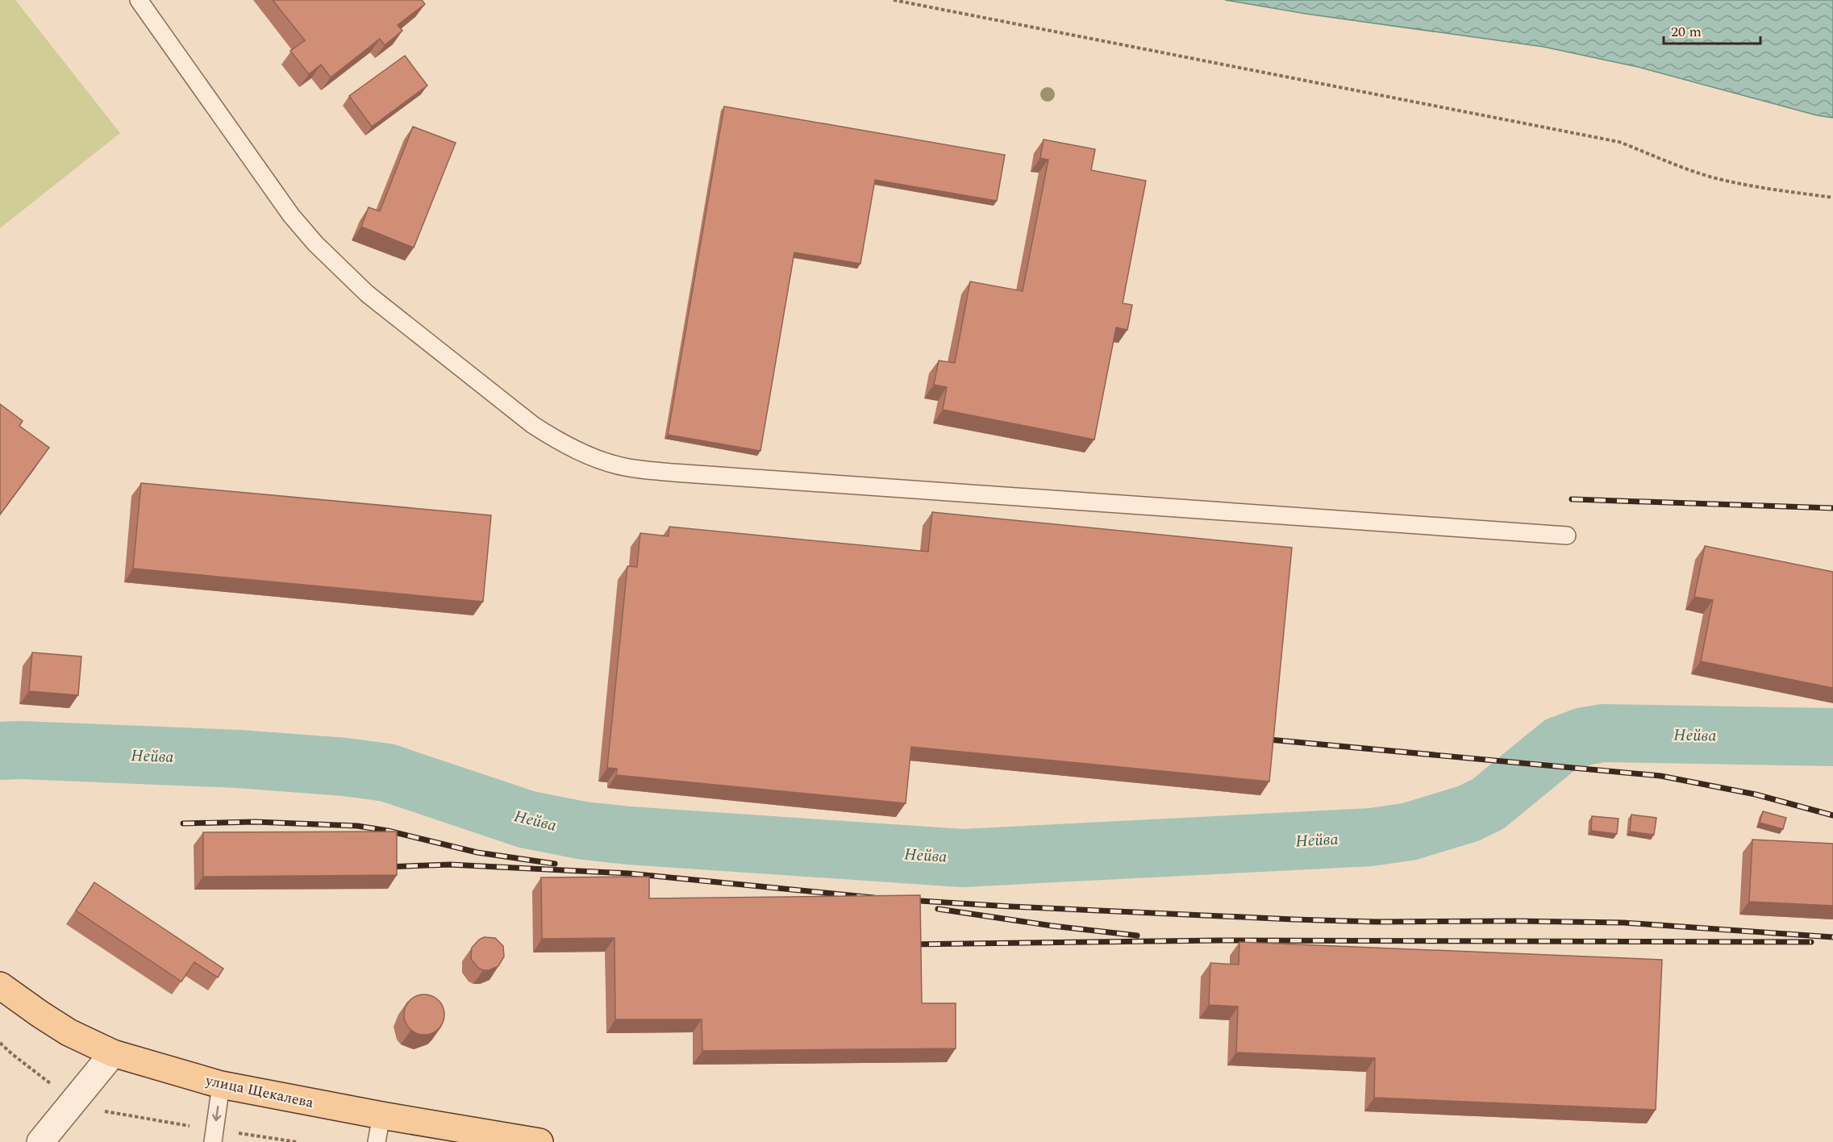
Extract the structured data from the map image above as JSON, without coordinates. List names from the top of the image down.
{
  "streets": {
    "main road": ["улица Щекалева"]
  },
  "water": ["Нейва"],
  "scale_bar": "20 m"
}
